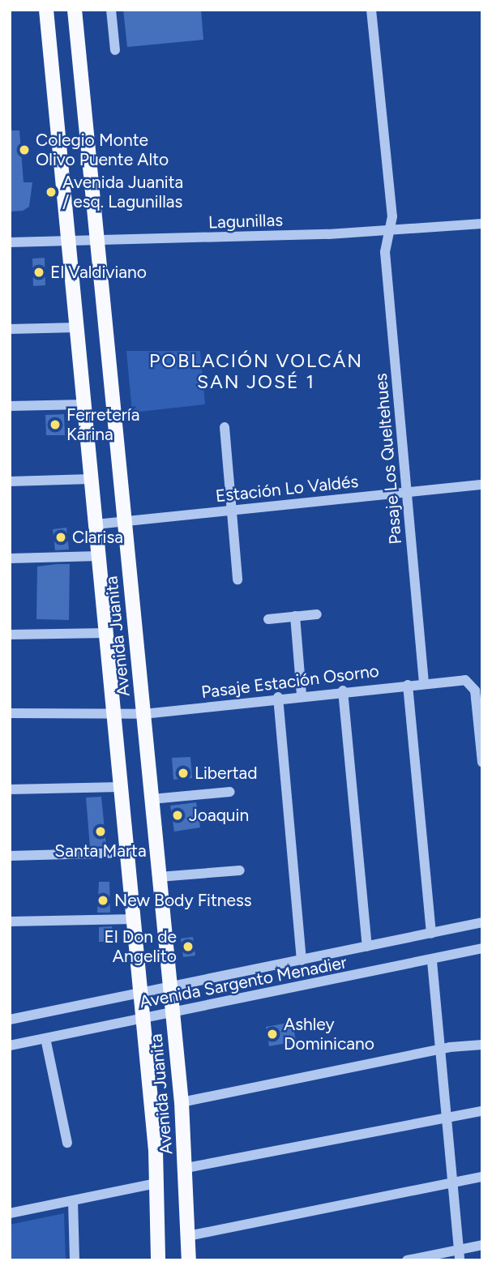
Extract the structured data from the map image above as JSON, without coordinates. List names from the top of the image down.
{
  "streets": {
    "main road": ["Avenida Juanita"],
    "street": [
      "Lagunillas",
      "Pasaje Los Queltehues",
      "Estación Lo Valdés",
      "Pasaje Estación Osorno",
      "Avenida Sargento Menadier"
    ]
  },
  "crossings": [
    ["Lagunillas", "Pasaje Los Queltehues"],
    ["Lagunillas", "Avenida Juanita"],
    ["Pasaje Los Queltehues", "Estación Lo Valdés"],
    ["Pasaje Los Queltehues", "Pasaje Estación Osorno"],
    ["Estación Lo Valdés", "Avenida Juanita"],
    ["Avenida Juanita", "Pasaje Estación Osorno"],
    ["Avenida Juanita", "Avenida Sargento Menadier"]
  ],
  "districts": ["POBLACIÓN VOLCÁN SAN JOSÉ 1"],
  "places": [
    "Colegio Monte Olivo Puente Alto",
    "Avenida Juanita / esq. Lagunillas",
    "El Valdiviano",
    "Ferretería Karina",
    "Clarisa",
    "Libertad",
    "Joaquin",
    "Santa Marta",
    "New Body Fitness",
    "El Don de Angelito",
    "Ashley Dominicano"
  ]
}
